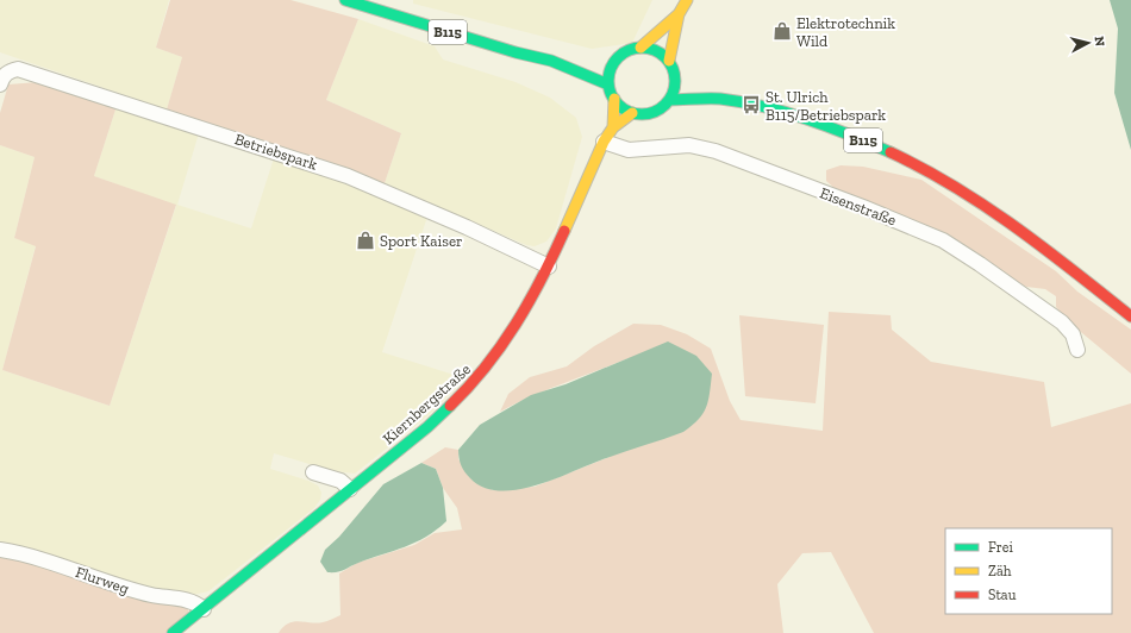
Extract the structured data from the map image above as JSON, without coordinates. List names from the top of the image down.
{
  "streets": {
    "main road": ["B115", "Kiernbergstraße"],
    "street": ["Betriebspark", "Eisenstraße", "Flurweg"]
  },
  "crossings": [
    ["B115", "Kiernbergstraße"],
    ["Betriebspark", "Kiernbergstraße"],
    ["Eisenstraße", "Kiernbergstraße"],
    ["Kiernbergstraße", "Flurweg"]
  ],
  "places": {
    "shop": ["Elektrotechnik Wild", "Sport Kaiser"],
    "bus stop": ["St. Ulrich B115/Betriebspark"]
  },
  "legend": ["Frei", "Zäh", "Stau"],
  "north": "right"
}
